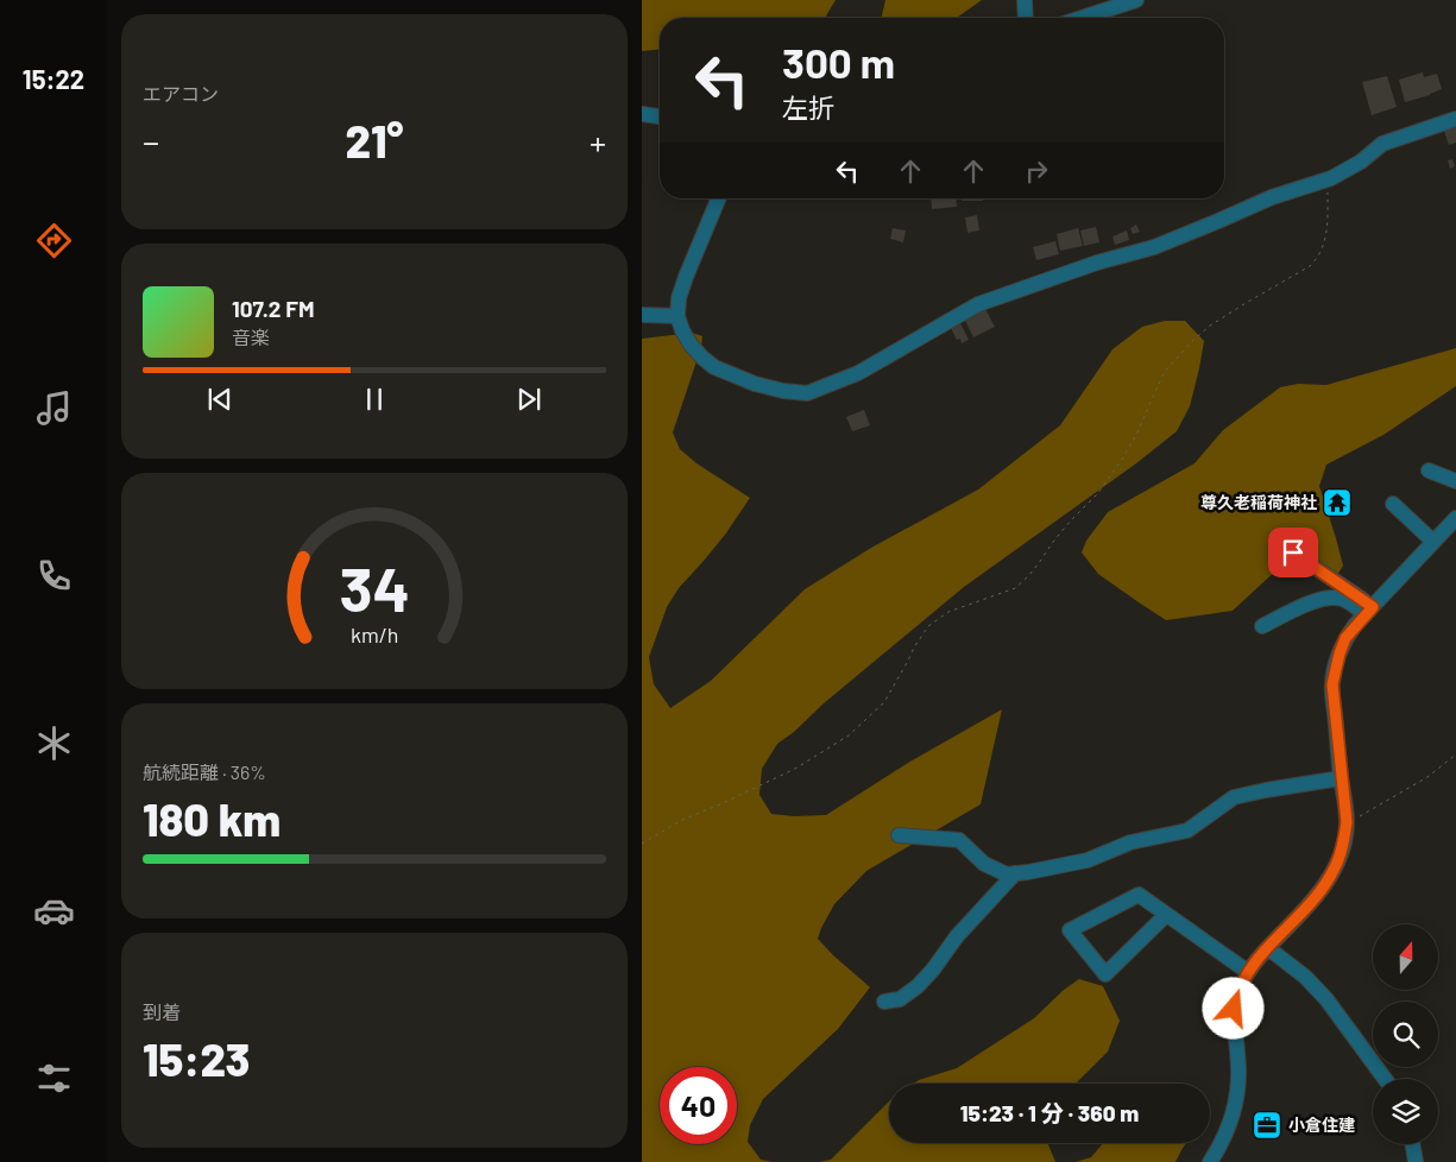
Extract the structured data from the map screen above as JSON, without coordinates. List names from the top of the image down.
{
  "places": {
    "temple": ["尊久老稲荷神社"],
    "office": ["小倉住建"]
  },
  "north": "top",
  "page": {
    "tabs": "15:22",
    "tile": [
      "エアコン",
      ["航続距離 · 36%", "180 km"],
      ["到着", "15:23"]
    ],
    "turn": ["300 m", "左折"],
    "heat": ["−", "21°", "+"],
    "song": ["107.2 FM", "音楽"],
    "limit": "40",
    "trip": "15:23 · 1 分 · 360 m",
    "gauge": ["34", "km/h"]
  }
}
